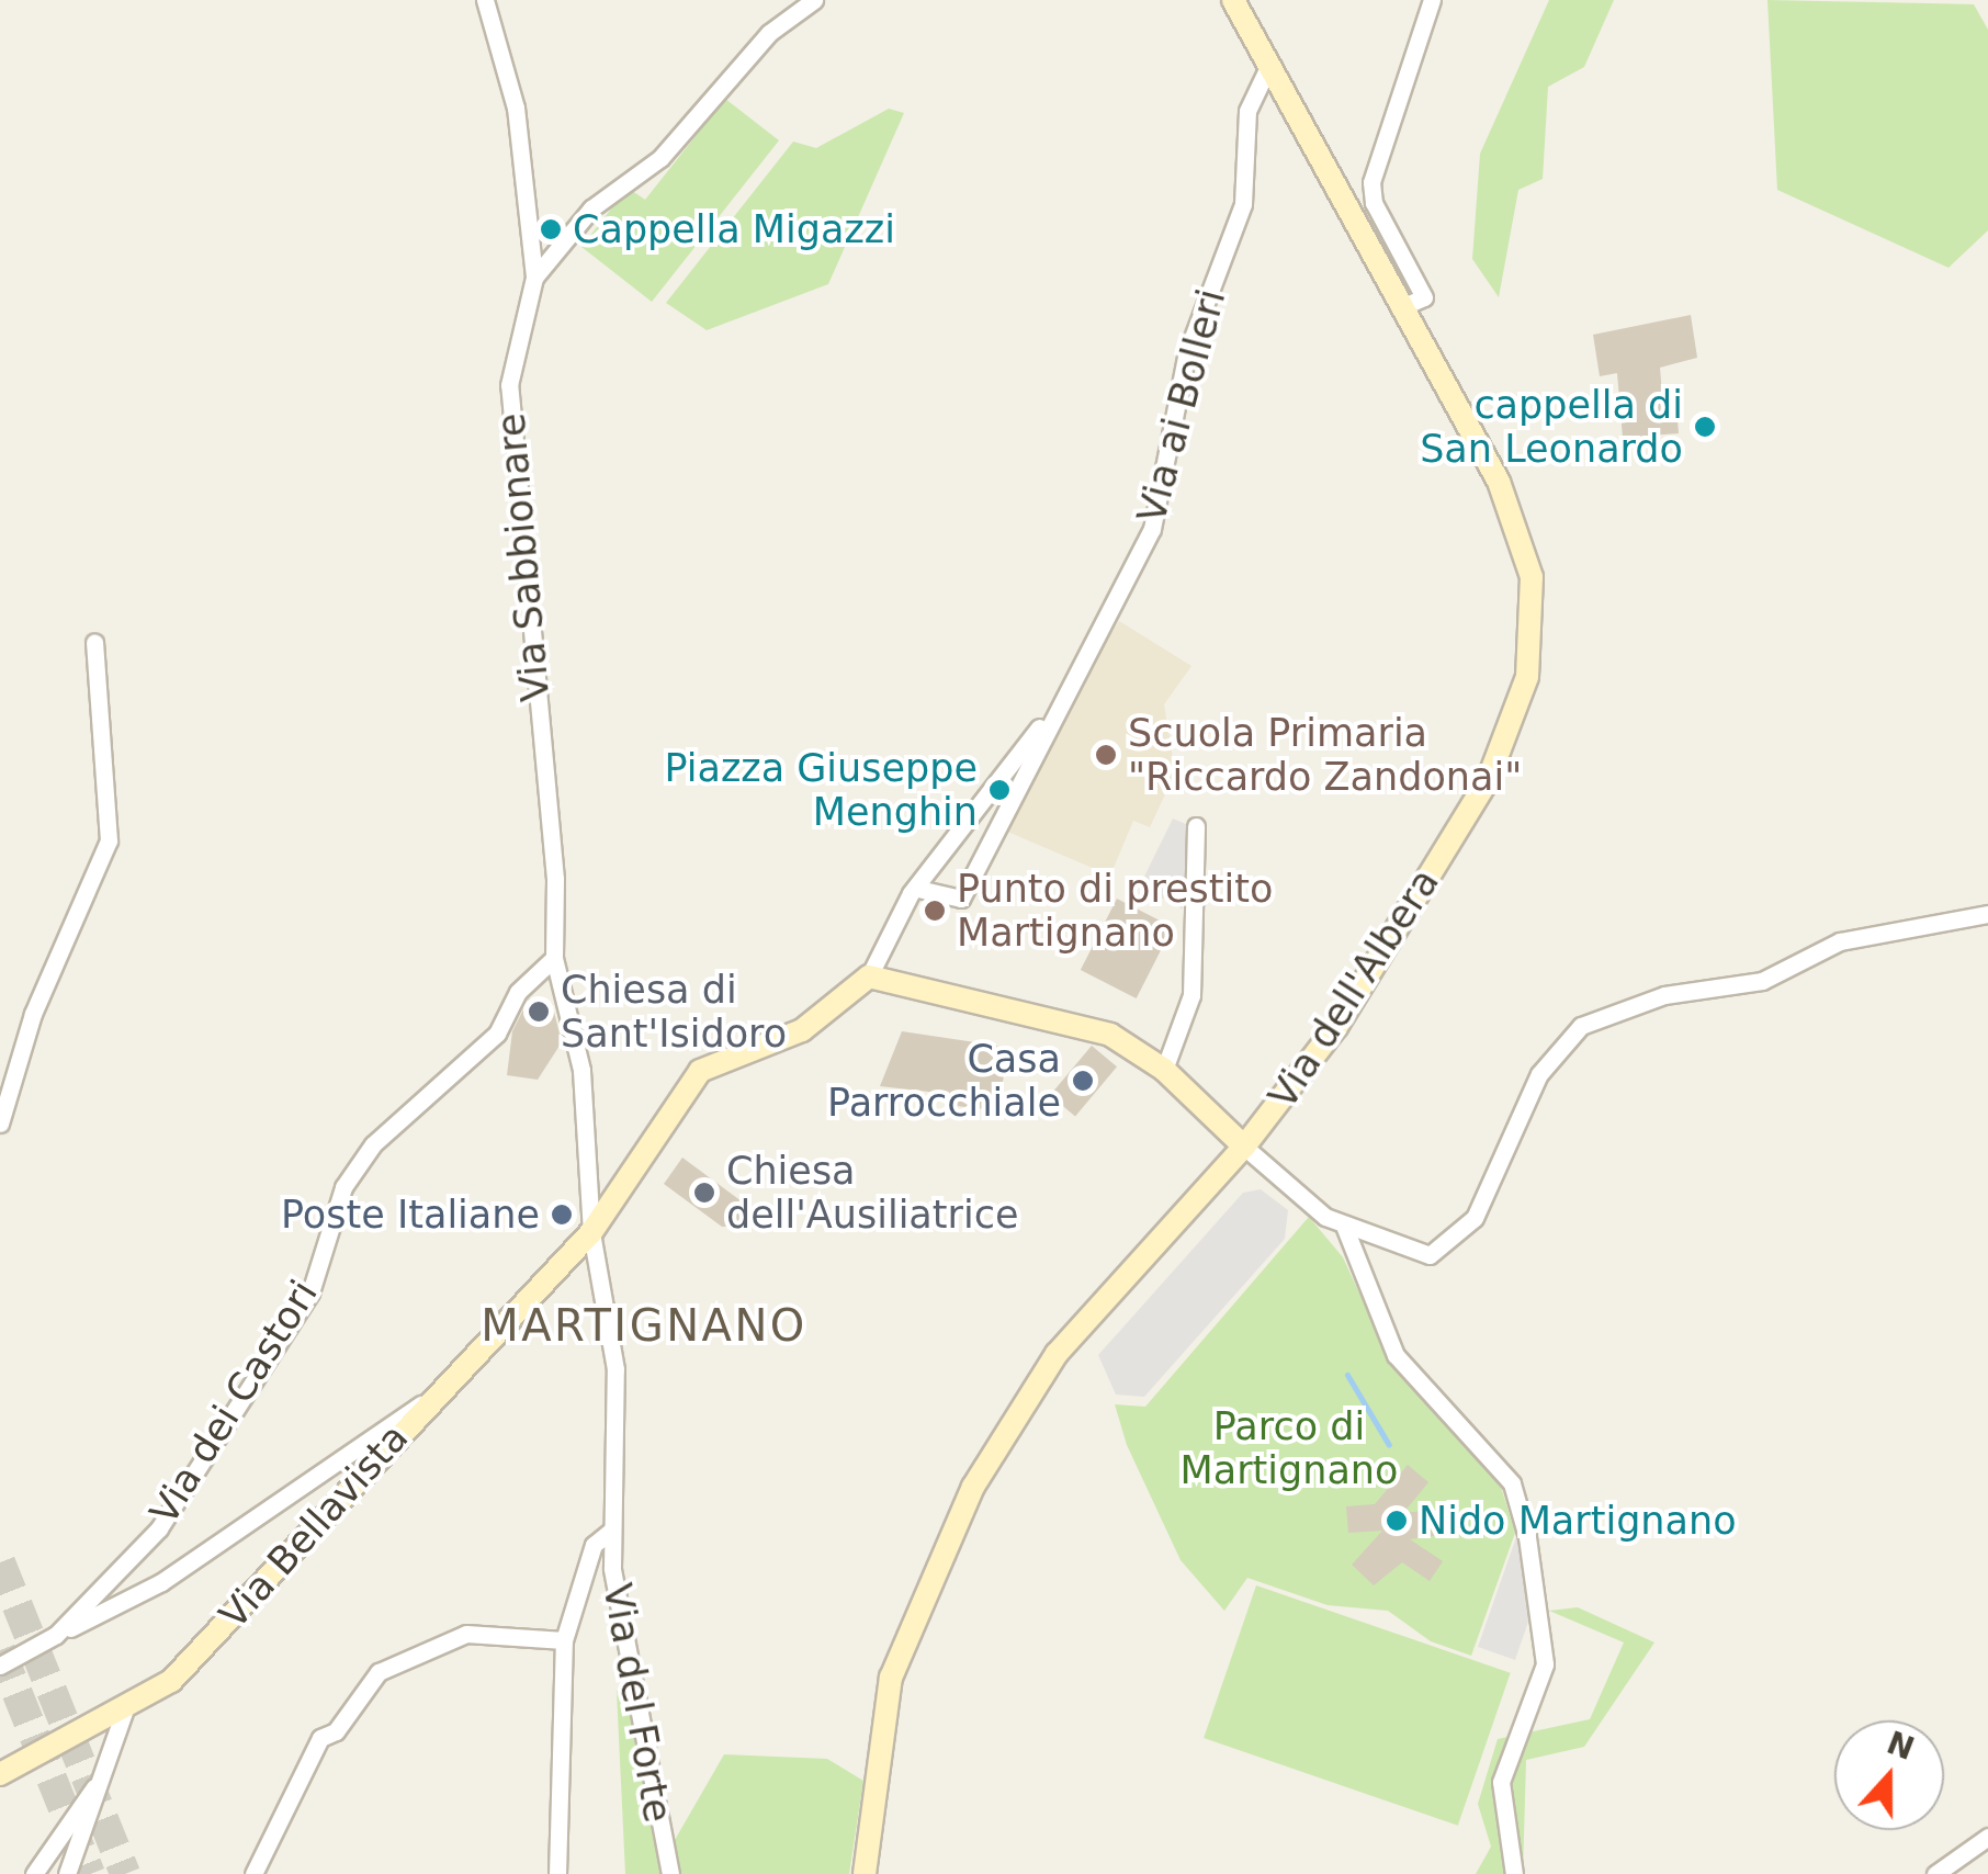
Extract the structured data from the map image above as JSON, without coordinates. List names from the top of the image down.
{
  "streets": {
    "street": [
      "Via ai Bolleri",
      "Via Sabbionare",
      "Via dell'Albera",
      "Via dei Castori",
      "Via Bellavista",
      "Via del Forte"
    ]
  },
  "crossings": [
    ["Via ai Bolleri", "Via dell'Albera"],
    ["Via Sabbionare", "Via dei Castori"],
    ["Via Sabbionare", "Via Bellavista"],
    ["Via Sabbionare", "Via del Forte"],
    ["Via dei Castori", "Via Bellavista"],
    ["Via Bellavista", "Via del Forte"]
  ],
  "districts": ["MARTIGNANO"],
  "parks": ["Parco di Martignano"],
  "places": [
    "Cappella Migazzi",
    "cappella di San Leonardo",
    "Scuola Primaria \"Riccardo Zandonai\"",
    "Piazza Giuseppe Menghin",
    "Punto di prestito Martignano",
    "Chiesa di Sant'Isidoro",
    "Casa Parrocchiale",
    "Chiesa dell'Ausiliatrice",
    "Poste Italiane",
    "Nido Martignano"
  ],
  "north": "top"
}
